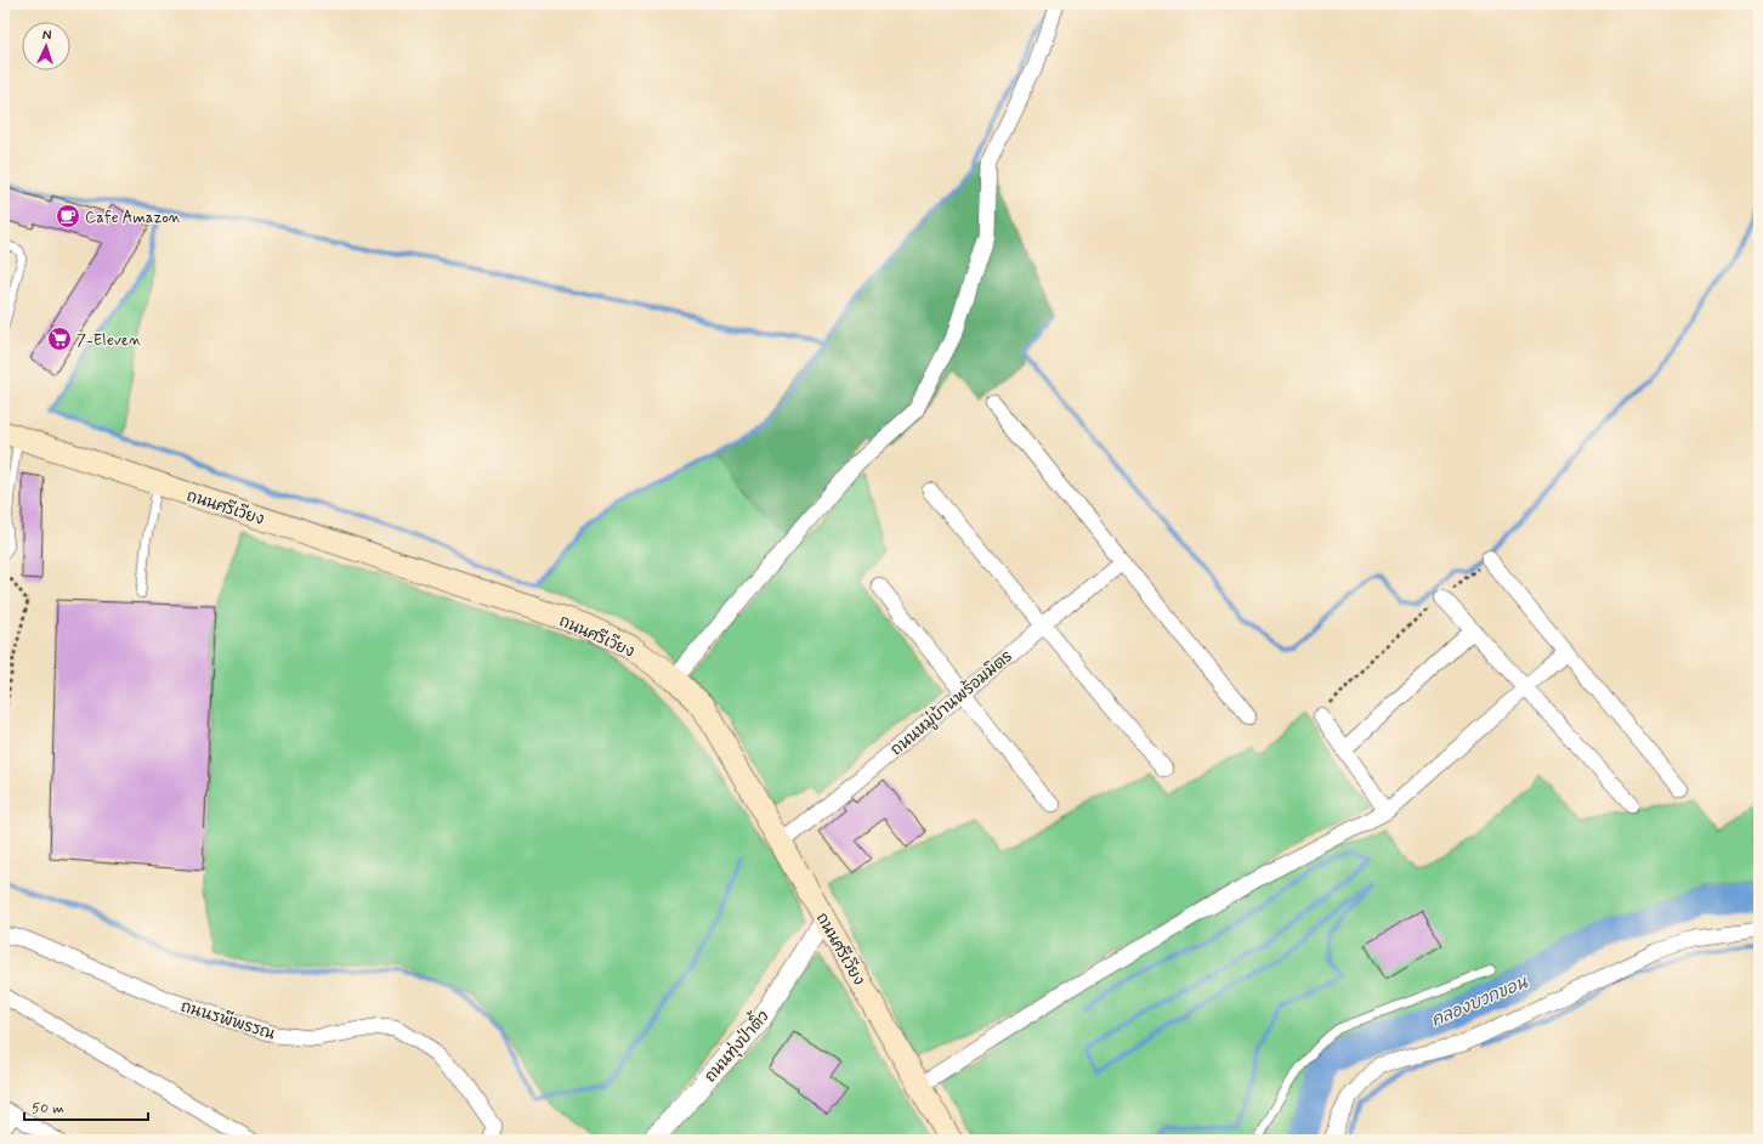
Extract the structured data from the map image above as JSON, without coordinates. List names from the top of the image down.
{
  "streets": {
    "main road": ["ถนนศรีเวียง"],
    "street": ["ถนนหมู่บ้านพร้อมมิตร", "ถนนรพีพรรณ", "ถนนทุ่งป่าติ้ว"]
  },
  "crossings": [
    ["ถนนศรีเวียง", "ถนนหมู่บ้านพร้อมมิตร"],
    ["ถนนศรีเวียง", "ถนนทุ่งป่าติ้ว"]
  ],
  "water": ["คลองบวกขอน"],
  "places": {
    "cafe": ["Cafe Amazon"],
    "supermarket": ["7-Eleven"]
  },
  "scale_bar": "50 m",
  "north": "top"
}
